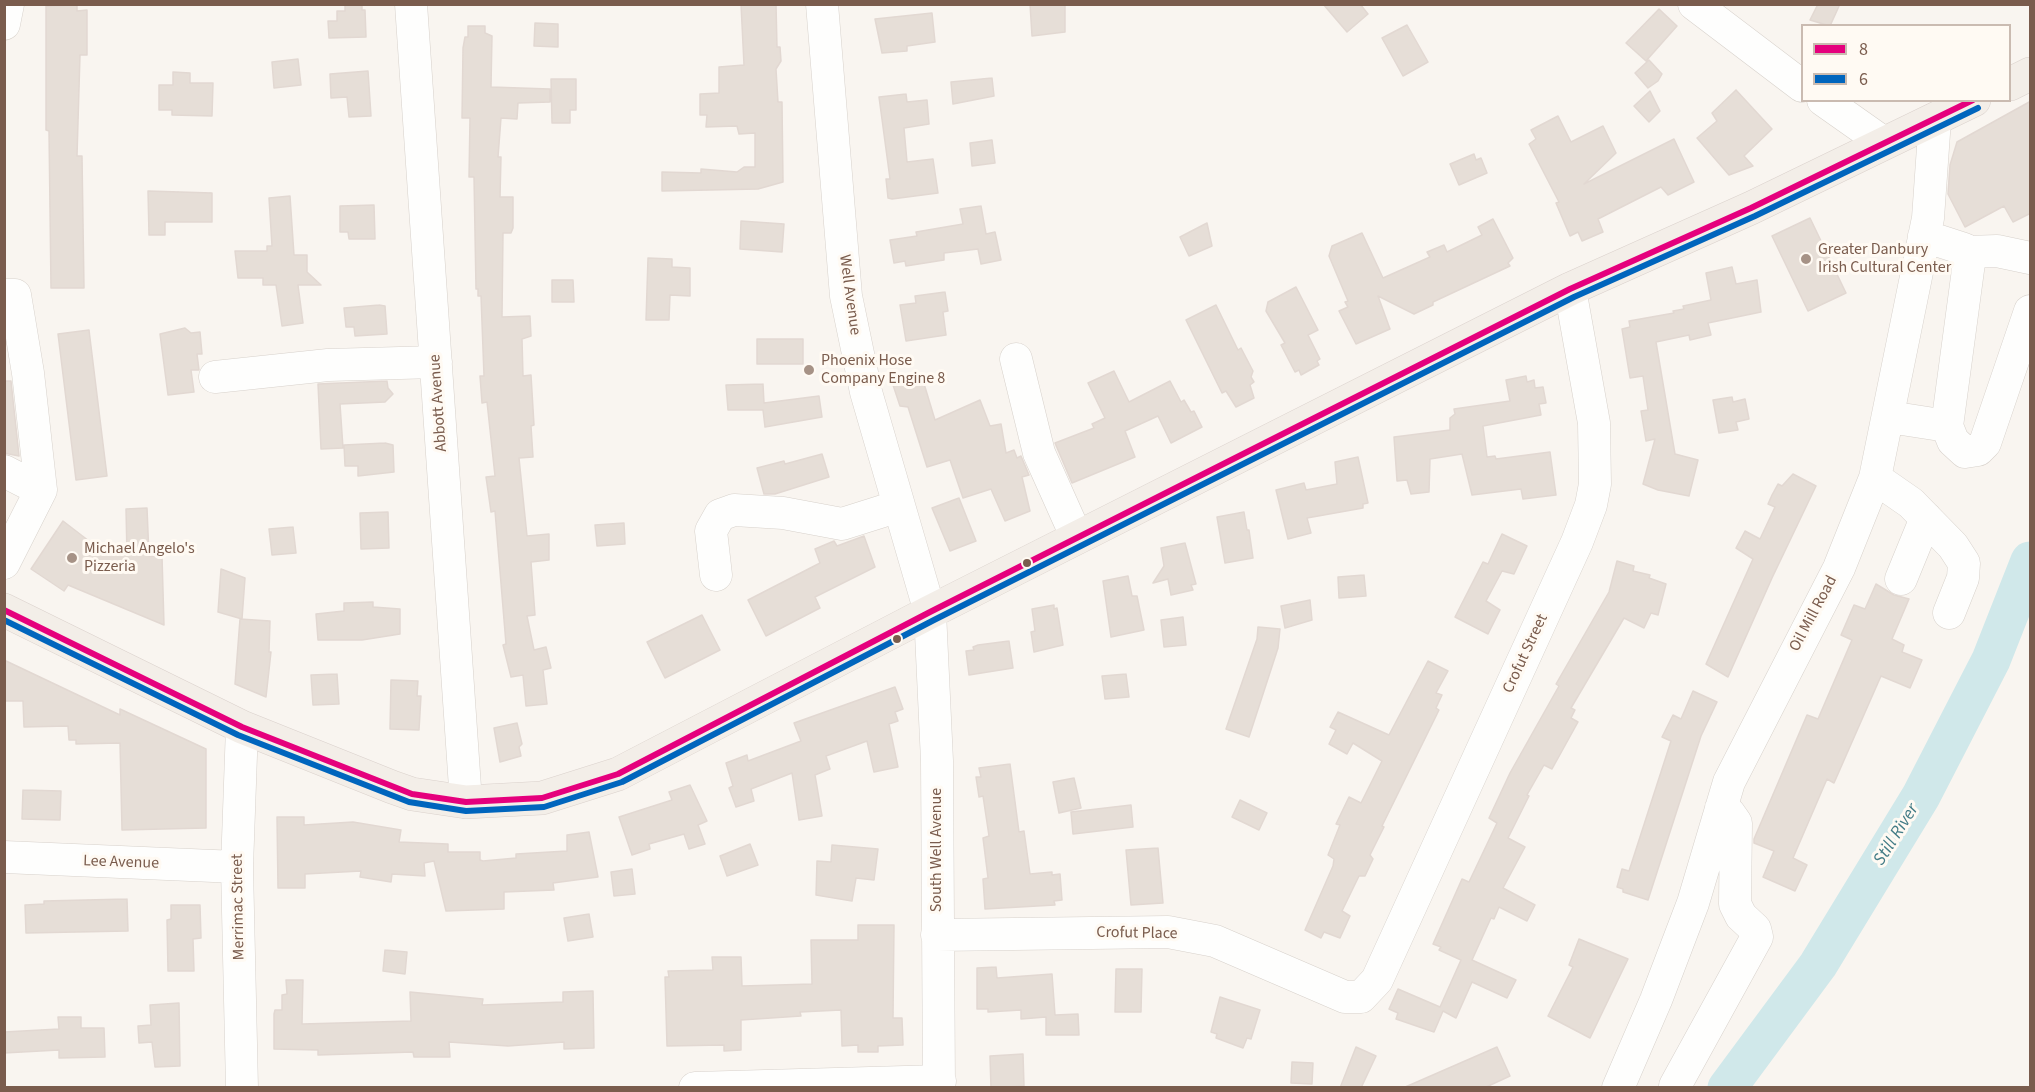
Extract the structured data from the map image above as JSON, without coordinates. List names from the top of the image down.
{
  "streets": {
    "street": [
      "Well Avenue",
      "Abbott Avenue",
      "Oil Mill Road",
      "Crofut Street",
      "South Well Avenue",
      "Lee Avenue",
      "Merrimac Street",
      "Crofut Place"
    ]
  },
  "crossings": [
    ["Well Avenue", "South Well Avenue"],
    ["Crofut Street", "Crofut Place"],
    ["South Well Avenue", "Crofut Place"],
    ["Lee Avenue", "Merrimac Street"]
  ],
  "water": ["Still River"],
  "places": ["Greater Danbury Irish Cultural Center", "Phoenix Hose Company Engine 8", "Michael Angelo's Pizzeria"],
  "lines": ["transit line 8", "transit line 6"],
  "legend": ["8", "6"]
}
